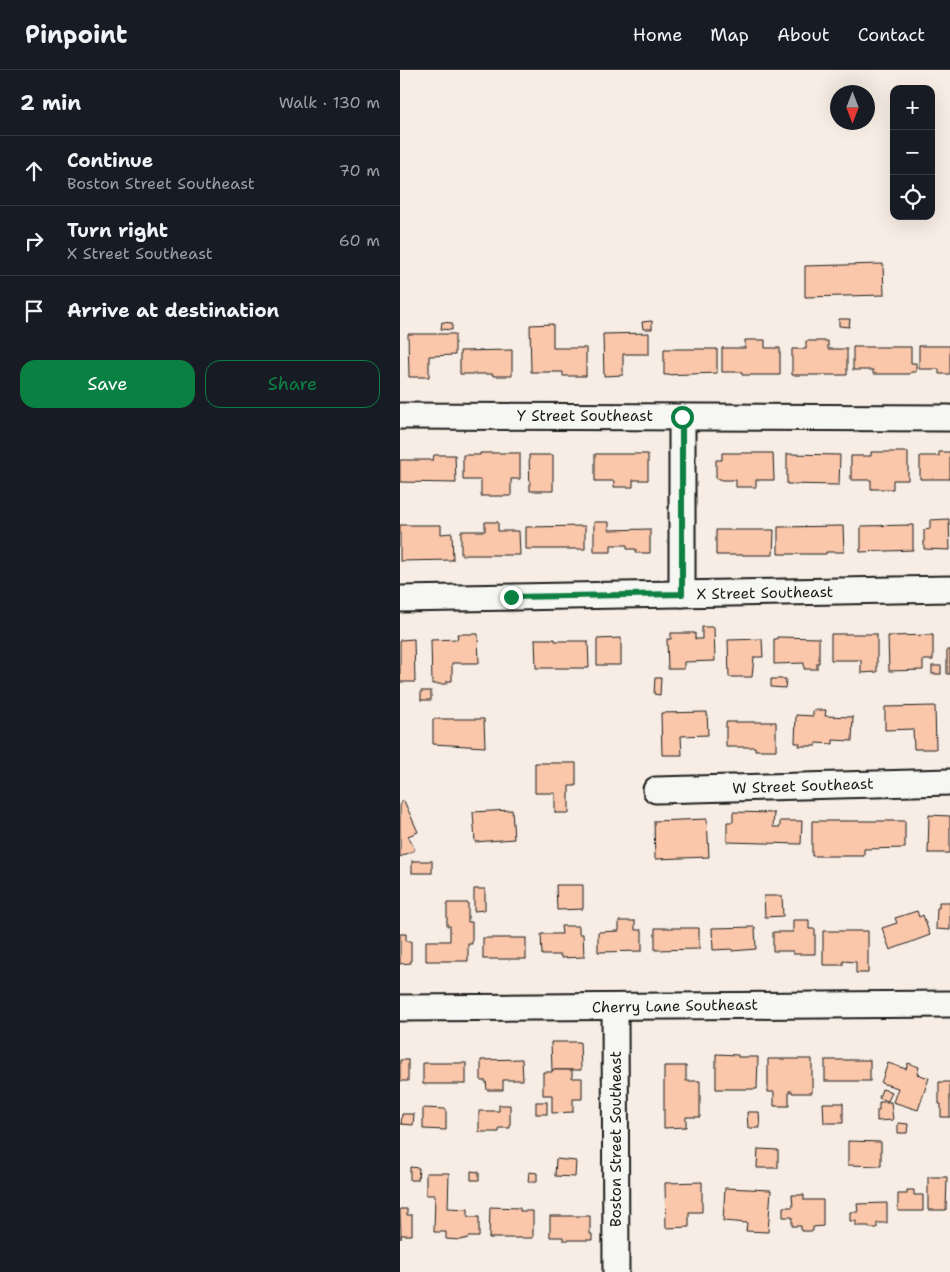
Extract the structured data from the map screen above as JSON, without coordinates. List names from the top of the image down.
{
  "streets": {
    "street": [
      "Y Street Southeast",
      "X Street Southeast",
      "W Street Southeast",
      "Cherry Lane Southeast",
      "Boston Street Southeast"
    ]
  },
  "crossings": [
    ["Cherry Lane Southeast", "Boston Street Southeast"]
  ],
  "north": "bottom",
  "page": {
    "header": "Pinpoint",
    "nav": [
      "Home",
      "Map",
      "About",
      "Contact"
    ],
    "heading": ["2 min", "Walk · 130 m"],
    "map_buttons": ["+", "−"],
    "list": [
      ["Continue", "Boston Street Southeast", "70 m"],
      ["Turn right", "X Street Southeast", "60 m"],
      "Arrive at destination"
    ],
    "buttons": ["Save", "Share"]
  }
}
